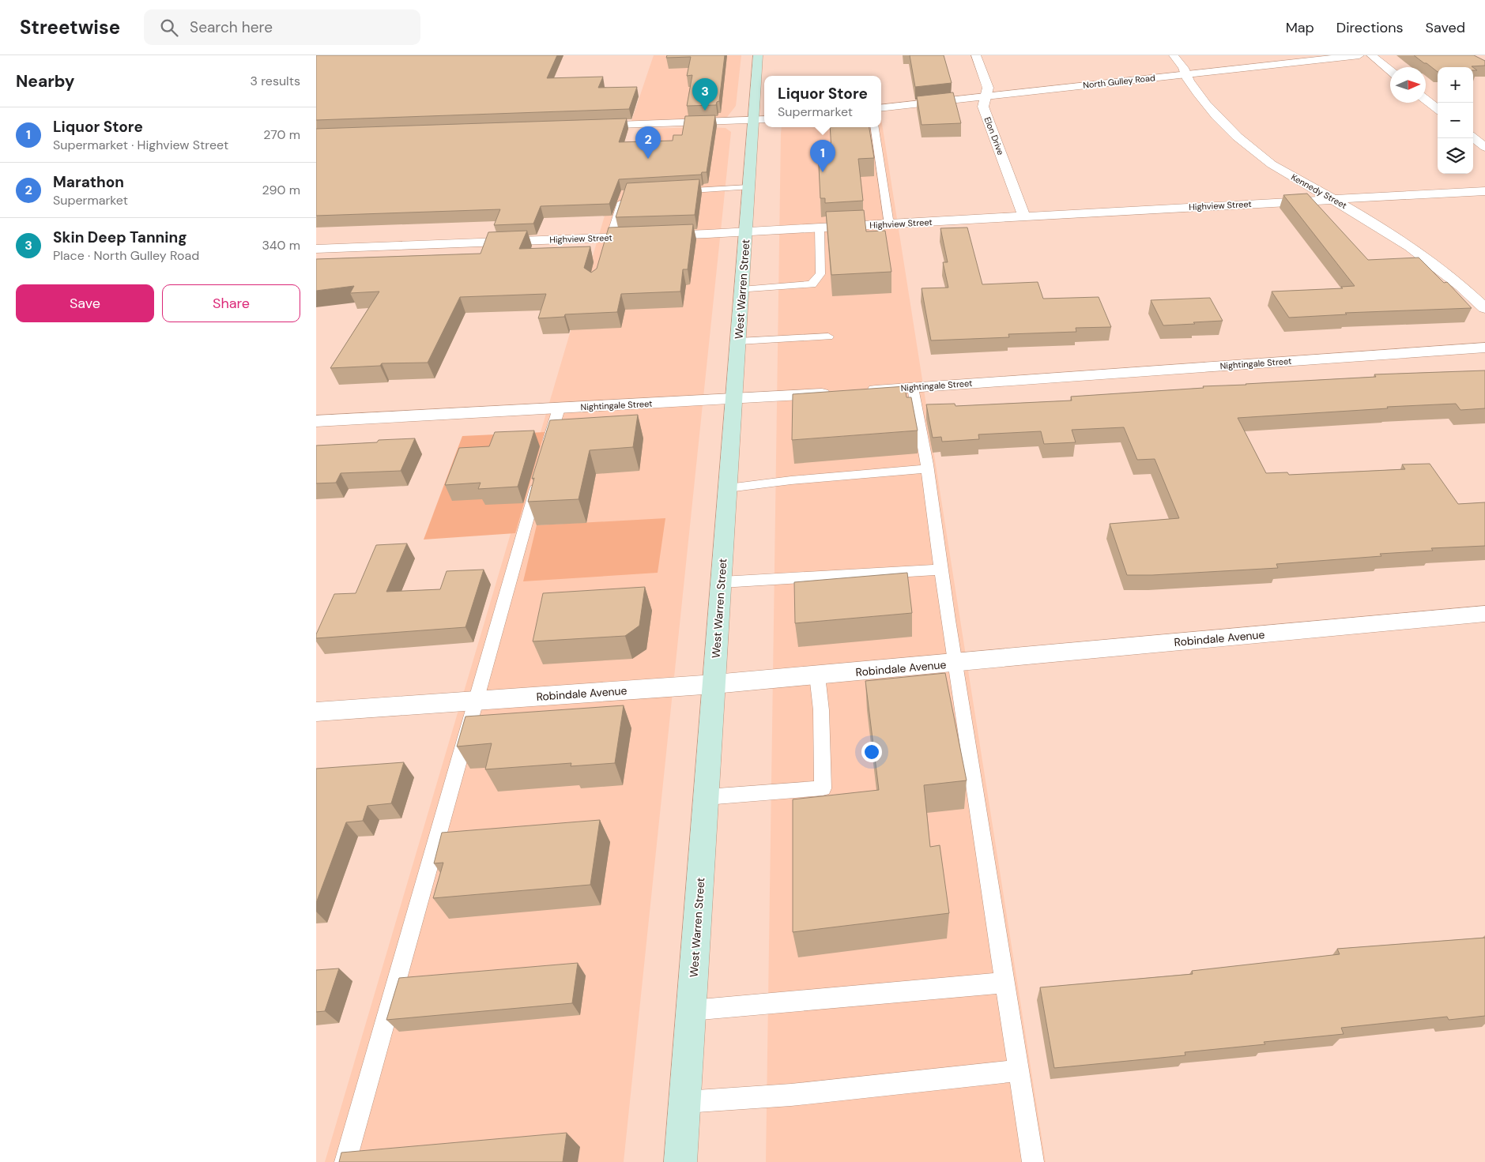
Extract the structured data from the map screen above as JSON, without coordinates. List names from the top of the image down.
{
  "streets": {
    "main road": ["West Warren Street"],
    "street": [
      "North Gulley Road",
      "Elon Drive",
      "Kennedy Street",
      "Highview Street",
      "Nightingale Street",
      "Robindale Avenue"
    ]
  },
  "crossings": [
    ["North Gulley Road", "Elon Drive"],
    ["North Gulley Road", "Kennedy Street"],
    ["Elon Drive", "Highview Street"],
    ["Kennedy Street", "Highview Street"],
    ["Highview Street", "West Warren Street"],
    ["West Warren Street", "Nightingale Street"],
    ["West Warren Street", "Robindale Avenue"]
  ],
  "north": "right",
  "page": {
    "header": "Streetwise",
    "search": "Search here",
    "nav": ["Map", "Directions", "Saved"],
    "heading": ["Nearby", "3 results"],
    "map_buttons": ["+", "−"],
    "popup": ["Liquor Store", "Supermarket"],
    "pins": ["3", "2", "1"],
    "list": [
      {
        "mark": "1",
        "name": "Liquor Store",
        "note": "Supermarket · Highview Street",
        "value": "270 m"
      },
      {
        "mark": "2",
        "name": "Marathon",
        "note": "Supermarket",
        "value": "290 m"
      },
      {
        "mark": "3",
        "name": "Skin Deep Tanning",
        "note": "Place · North Gulley Road",
        "value": "340 m"
      }
    ],
    "buttons": ["Save", "Share"]
  }
}
